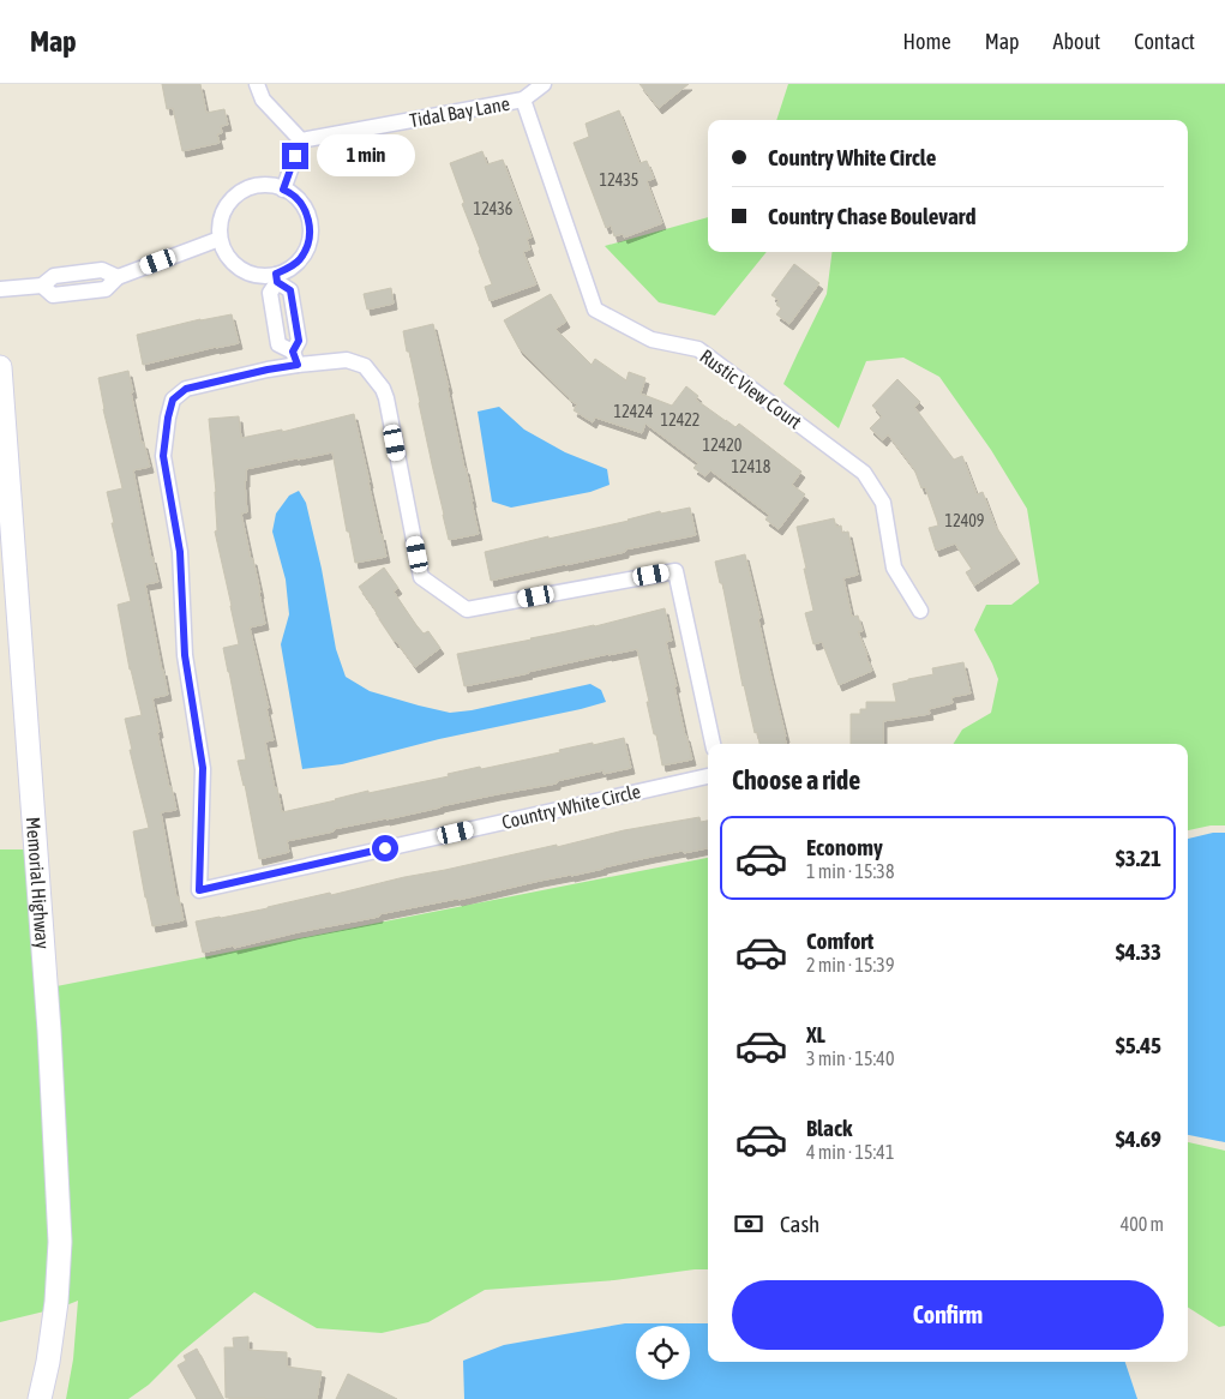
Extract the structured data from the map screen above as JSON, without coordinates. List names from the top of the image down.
{
  "streets": {
    "street": [
      "Tidal Bay Lane",
      "Rustic View Court",
      "Country White Circle",
      "Memorial Highway"
    ]
  },
  "crossings": [
    ["Tidal Bay Lane", "Rustic View Court"]
  ],
  "house_numbers": [
    "12435",
    "12436",
    "12424",
    "12422",
    "12420",
    "12418",
    "12409"
  ],
  "page": {
    "header": "Map",
    "nav": [
      "Home",
      "Map",
      "About",
      "Contact"
    ],
    "banner": ["Country White Circle", "Country Chase Boulevard"],
    "bubble": "1 min",
    "heading": "Choose a ride",
    "list": [
      {
        "name": "Economy",
        "note": "1 min · 15:38",
        "value": "$3.21"
      },
      {
        "name": "Comfort",
        "note": "2 min · 15:39",
        "value": "$4.33"
      },
      {
        "name": "XL",
        "note": "3 min · 15:40",
        "value": "$5.45"
      },
      {
        "name": "Black",
        "note": "4 min · 15:41",
        "value": "$4.69"
      }
    ],
    "pay": ["Cash", "400 m"],
    "buttons": "Confirm"
  }
}
